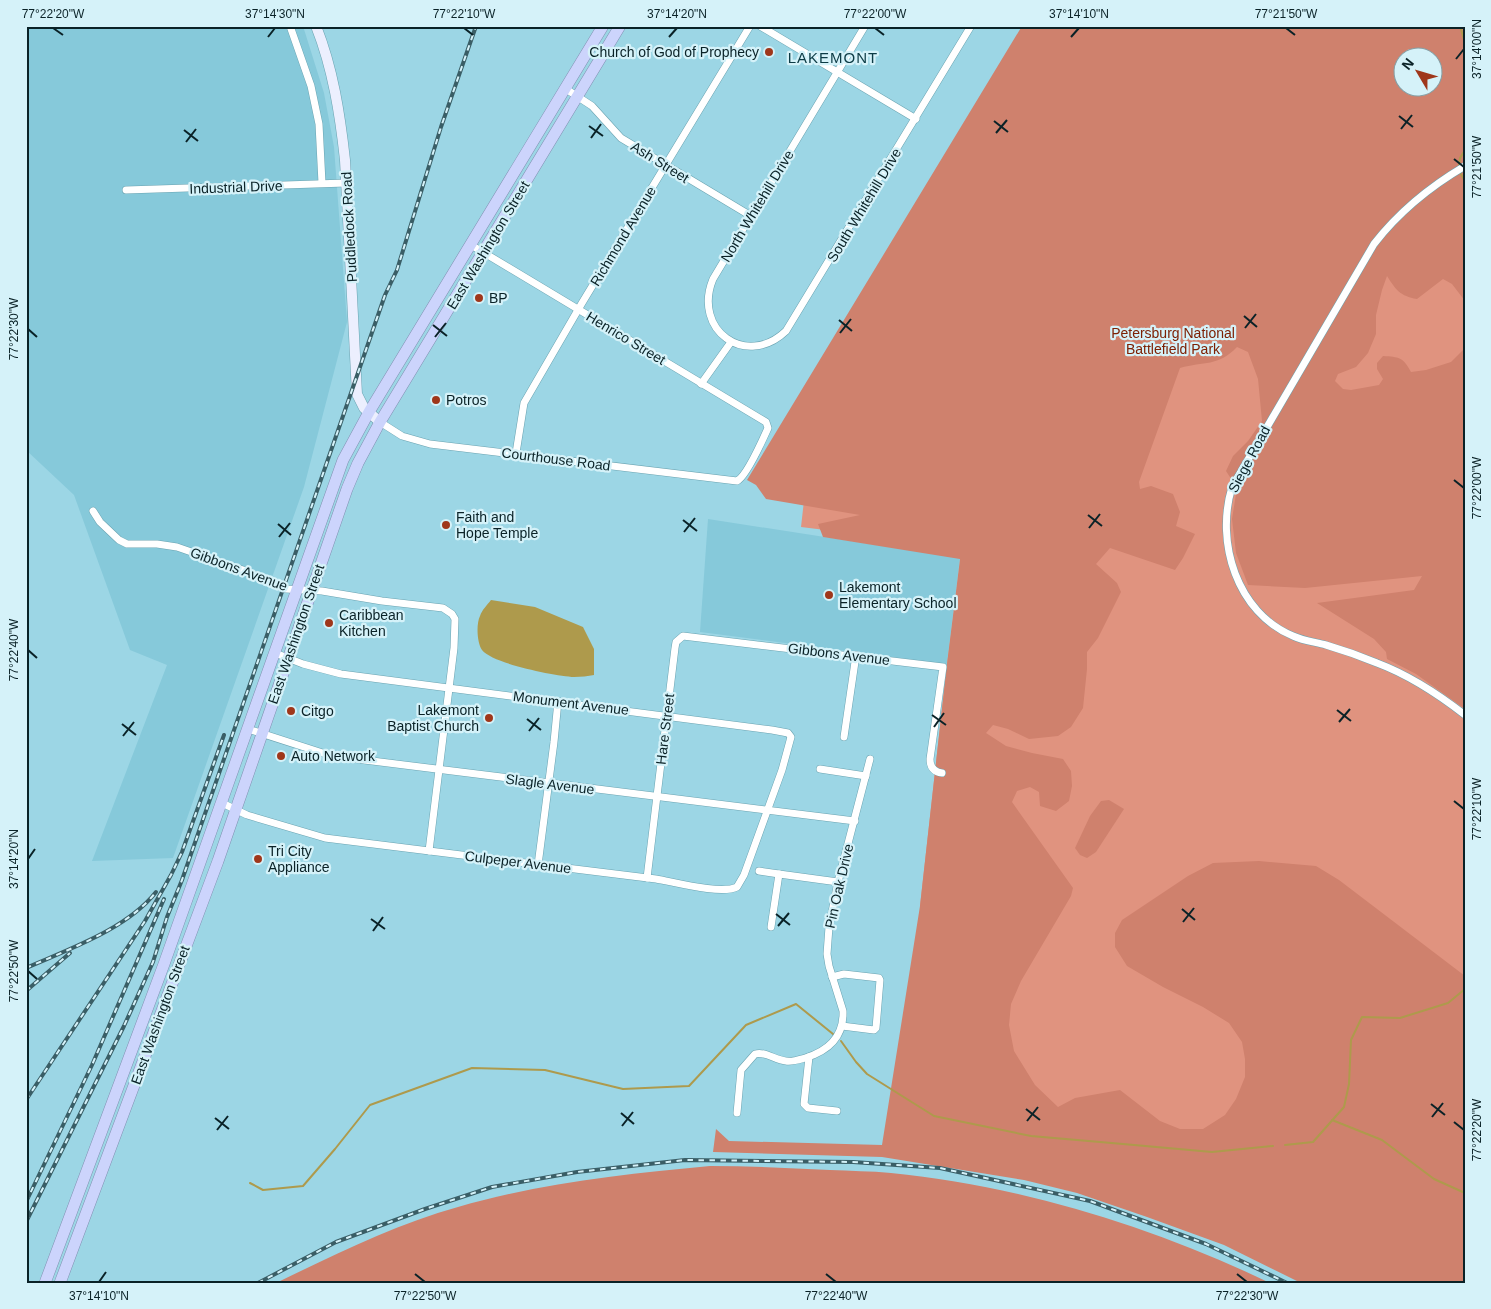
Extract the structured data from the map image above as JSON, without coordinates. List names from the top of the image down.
{
  "streets": {
    "highway": ["East Washington Street"],
    "main road": ["Puddledock Road"],
    "street": [
      "Ash Street",
      "Industrial Drive",
      "South Whitehill Drive",
      "North Whitehill Drive",
      "Richmond Avenue",
      "Henrico Street",
      "Courthouse Road",
      "Siege Road",
      "Gibbons Avenue",
      "Monument Avenue",
      "Hare Street",
      "Slagle Avenue",
      "Culpeper Avenue",
      "Pin Oak Drive"
    ]
  },
  "crossings": [
    ["Ash Street", "North Whitehill Drive"],
    ["Ash Street", "Richmond Avenue"],
    ["Ash Street", "East Washington Street"],
    ["Industrial Drive", "Puddledock Road"],
    ["South Whitehill Drive", "North Whitehill Drive"],
    ["Puddledock Road", "East Washington Street"],
    ["Puddledock Road", "Courthouse Road"],
    ["Richmond Avenue", "Henrico Street"],
    ["Richmond Avenue", "Courthouse Road"],
    ["East Washington Street", "Henrico Street"],
    ["East Washington Street", "Courthouse Road"],
    ["East Washington Street", "Gibbons Avenue"],
    ["East Washington Street", "Monument Avenue"],
    ["East Washington Street", "Slagle Avenue"],
    ["East Washington Street", "Culpeper Avenue"],
    ["Henrico Street", "Courthouse Road"],
    ["Gibbons Avenue", "Monument Avenue"],
    ["Gibbons Avenue", "Hare Street"],
    ["Gibbons Avenue", "Slagle Avenue"],
    ["Gibbons Avenue", "Culpeper Avenue"],
    ["Monument Avenue", "Hare Street"],
    ["Monument Avenue", "Slagle Avenue"],
    ["Monument Avenue", "Culpeper Avenue"],
    ["Hare Street", "Slagle Avenue"],
    ["Hare Street", "Culpeper Avenue"],
    ["Slagle Avenue", "Culpeper Avenue"],
    ["Slagle Avenue", "Pin Oak Drive"]
  ],
  "districts": ["LAKEMONT"],
  "parks": ["Petersburg National Battlefield Park"],
  "places": [
    "Church of God of Prophecy",
    "BP",
    "Potros",
    "Faith and Hope Temple",
    "Lakemont Elementary School",
    "Caribbean Kitchen",
    "Citgo",
    "Lakemont Baptist Church",
    "Auto Network",
    "Tri City Appliance"
  ],
  "north": "top left",
  "coordinates": [
    "77°22'20\"W",
    "37°14'30\"N",
    "77°22'10\"W",
    "37°14'20\"N",
    "77°22'00\"W",
    "37°14'10\"N",
    "77°21'50\"W",
    "37°14'00\"N",
    "77°22'30\"W",
    "77°22'40\"W",
    "77°22'50\"W"
  ]
}
